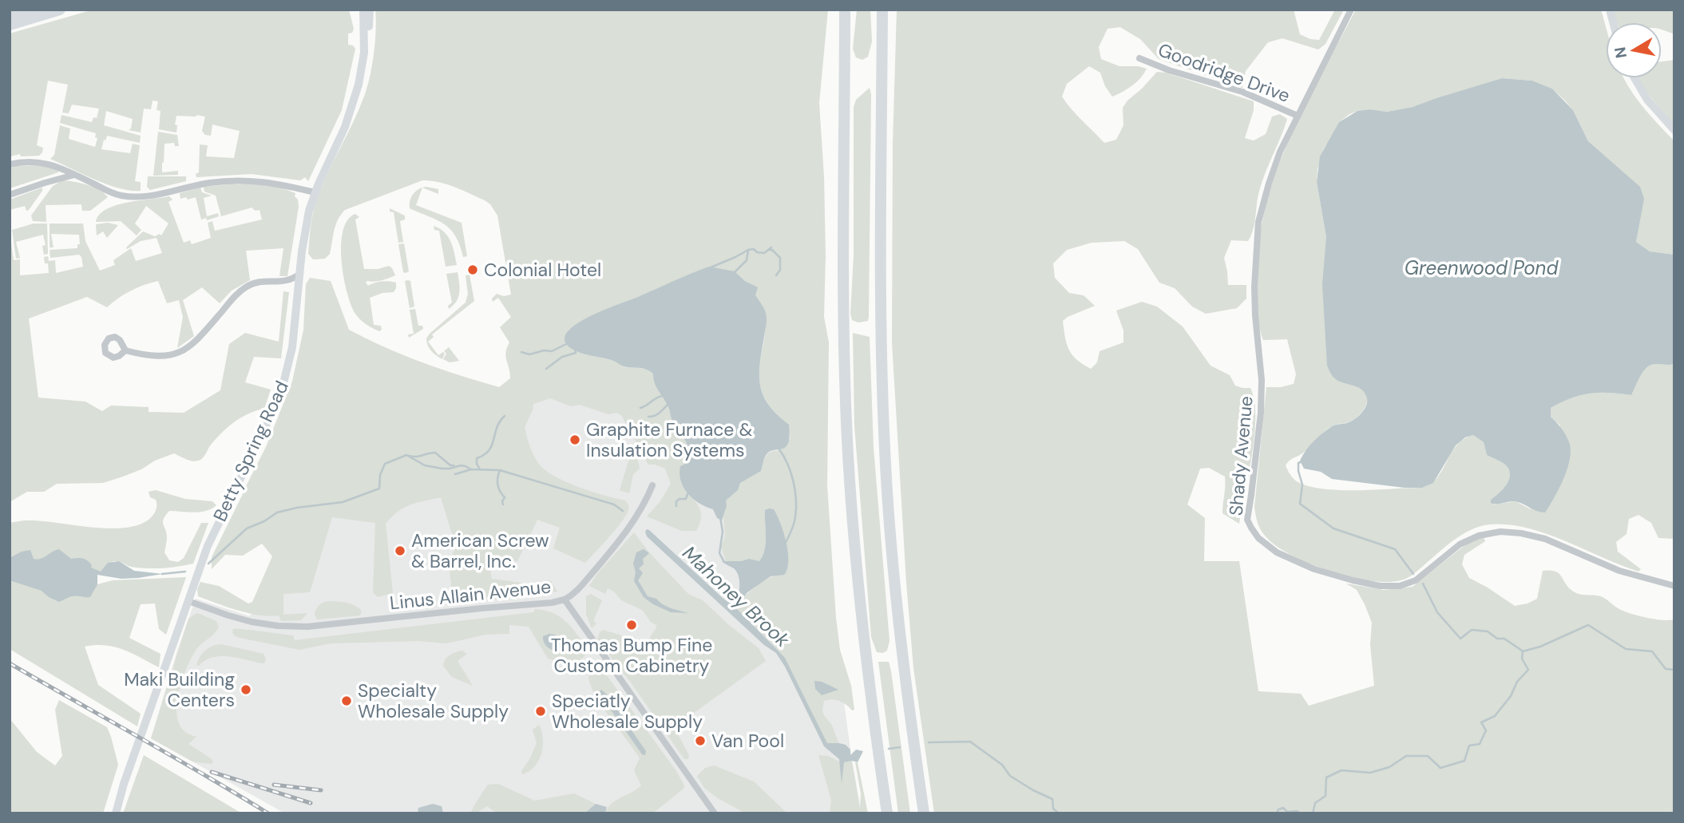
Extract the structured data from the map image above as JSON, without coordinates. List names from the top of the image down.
{
  "streets": {
    "street": [
      "Goodridge Drive",
      "Betty Spring Road",
      "Shady Avenue",
      "Linus Allain Avenue"
    ]
  },
  "crossings": [
    ["Goodridge Drive", "Shady Avenue"],
    ["Betty Spring Road", "Linus Allain Avenue"]
  ],
  "water": ["Greenwood Pond", "Mahoney Brook"],
  "places": [
    "Colonial Hotel",
    "Graphite Furnace & Insulation Systems",
    "American Screw & Barrel, Inc.",
    "Thomas Bump Fine Custom Cabinetry",
    "Maki Building Centers",
    "Specialty Wholesale Supply",
    "Speciatly Wholesale Supply",
    "Van Pool"
  ],
  "north": "left"
}
